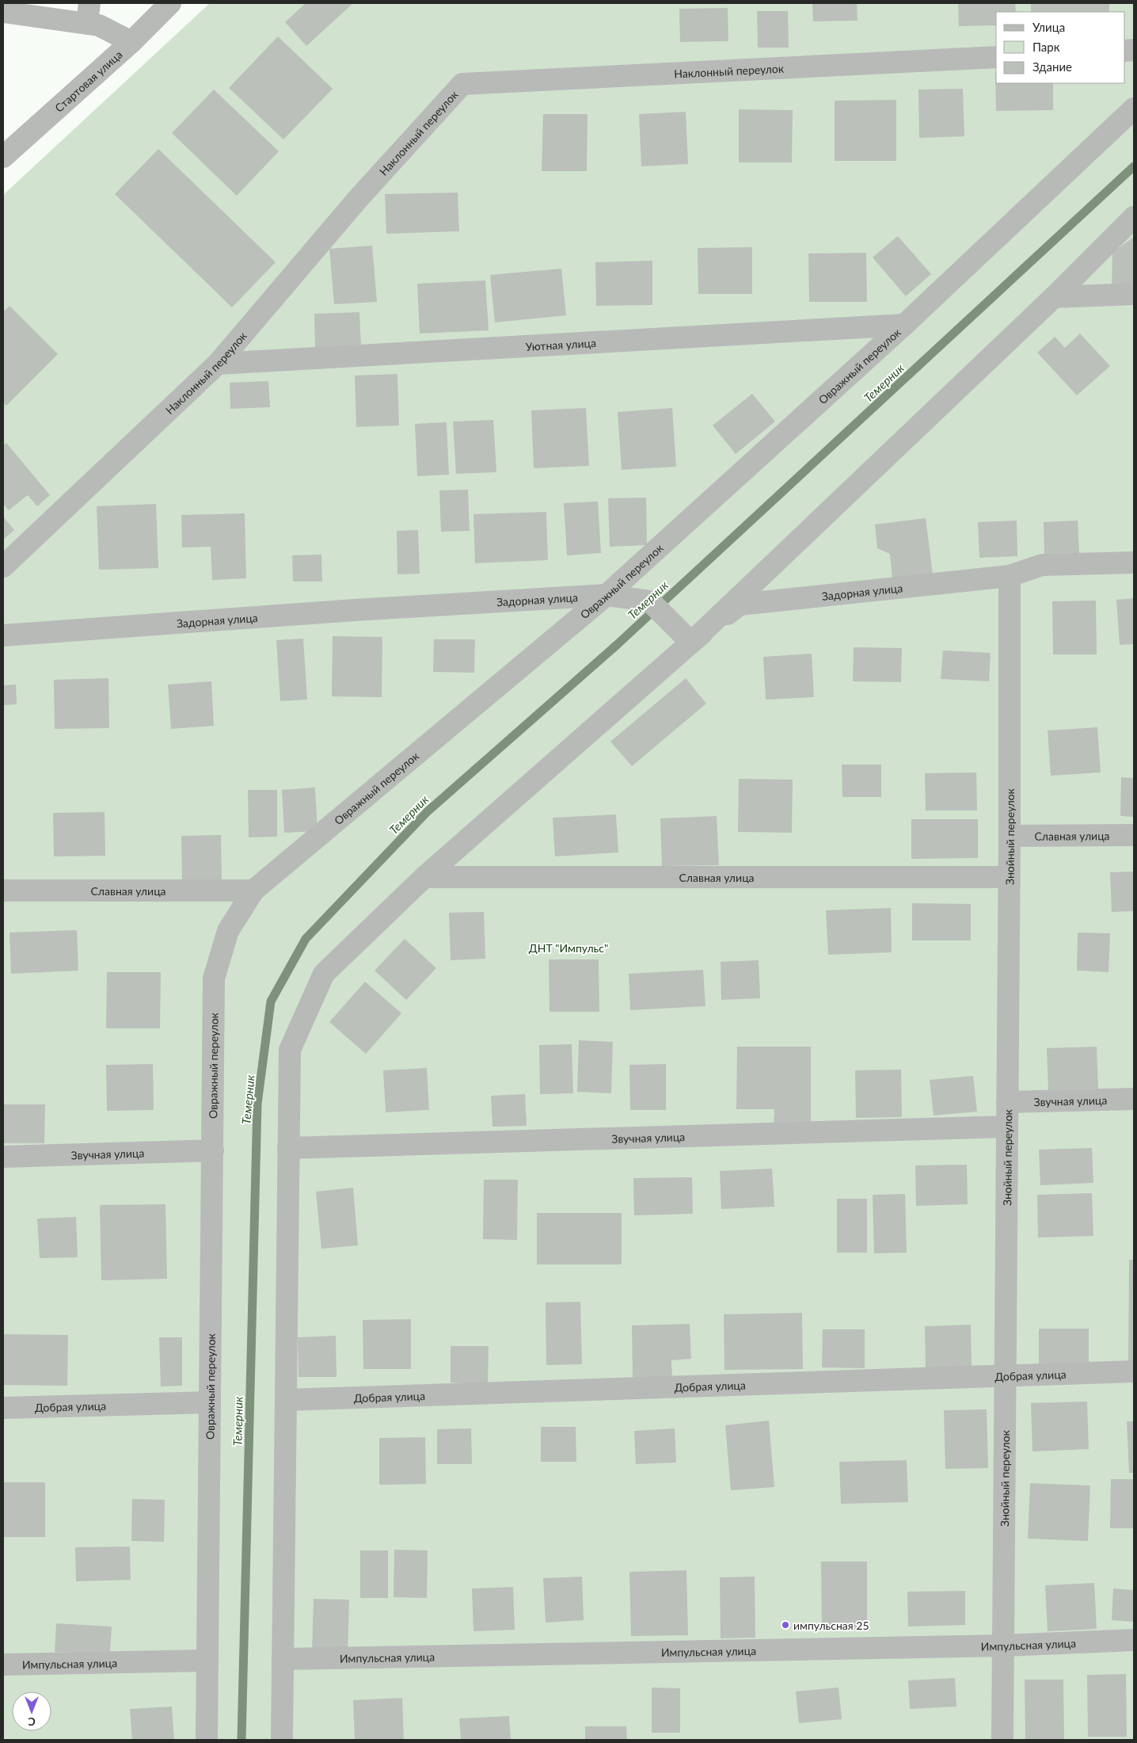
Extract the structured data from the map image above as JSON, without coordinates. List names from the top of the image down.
{
  "streets": {
    "street": [
      "Наклонный переулок",
      "Стартовая улица",
      "Уютная улица",
      "Овражный переулок",
      "Задорная улица",
      "Славная улица",
      "Знойный переулок",
      "Звучная улица",
      "Добрая улица",
      "Импульсная улица"
    ]
  },
  "crossings": [
    ["Наклонный переулок", "Уютная улица"],
    ["Уютная улица", "Овражный переулок"],
    ["Овражный переулок", "Задорная улица"],
    ["Овражный переулок", "Славная улица"],
    ["Овражный переулок", "Звучная улица"],
    ["Овражный переулок", "Добрая улица"],
    ["Овражный переулок", "Импульсная улица"],
    ["Задорная улица", "Знойный переулок"],
    ["Славная улица", "Знойный переулок"],
    ["Знойный переулок", "Звучная улица"],
    ["Знойный переулок", "Добрая улица"],
    ["Знойный переулок", "Импульсная улица"]
  ],
  "water": ["Темерник"],
  "parks": ["ДНТ \"Импульс\""],
  "places": ["импульсная 25"],
  "legend": ["Улица", "Парк", "Здание"],
  "north": "bottom"
}
